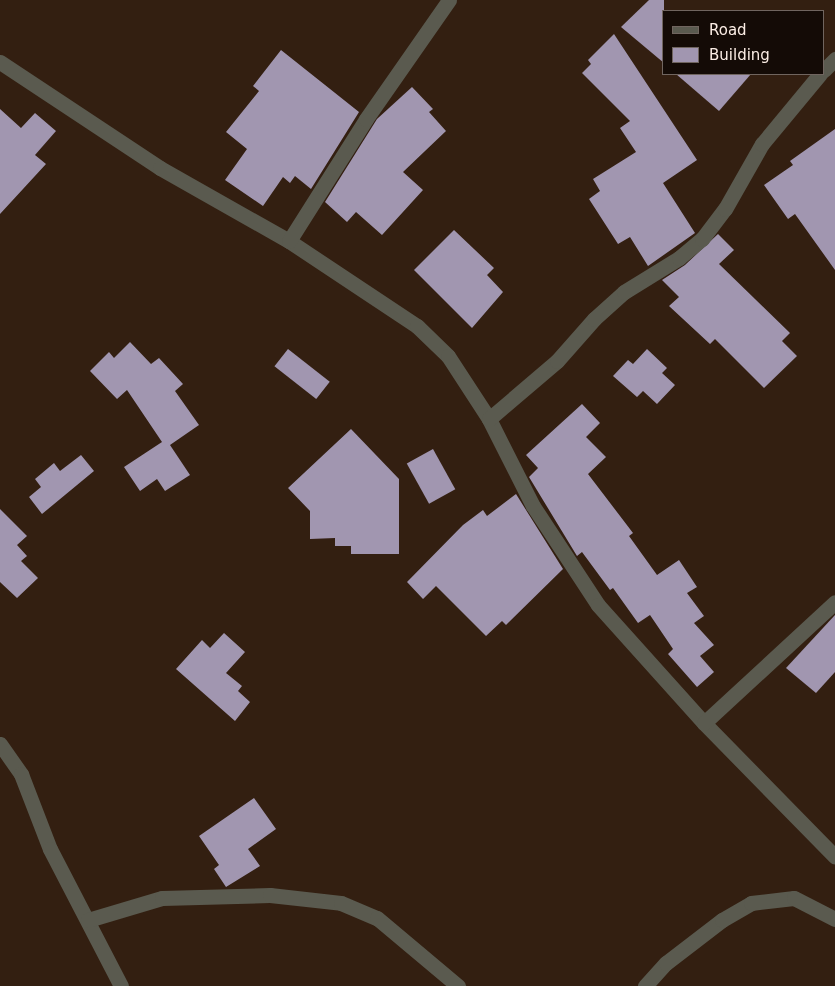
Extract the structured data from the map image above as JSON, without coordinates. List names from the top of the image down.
{
  "legend": ["Road", "Building"]
}
